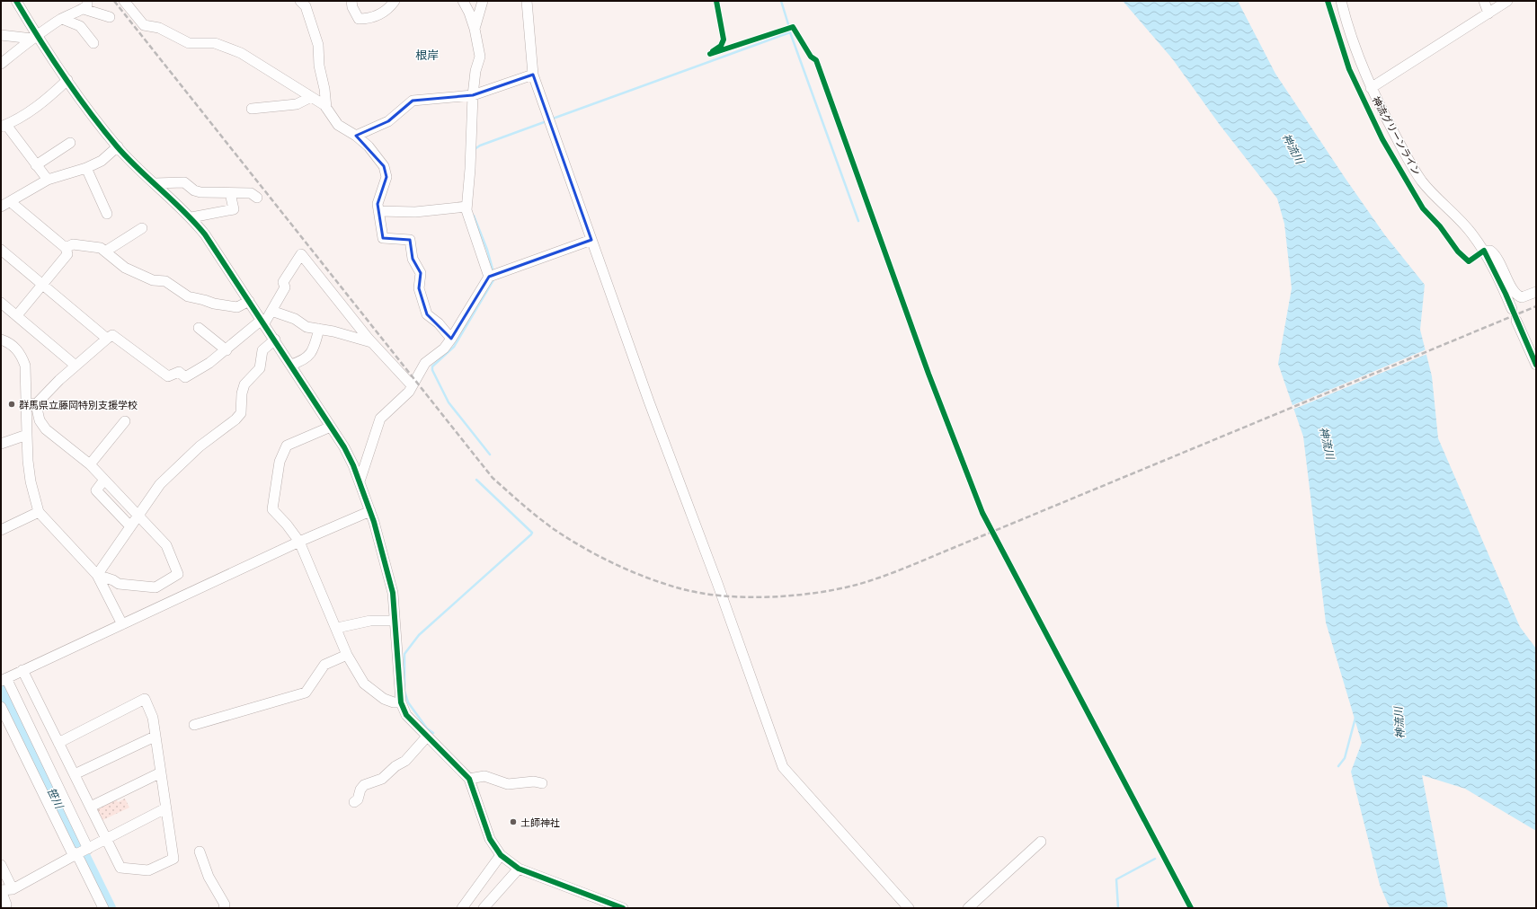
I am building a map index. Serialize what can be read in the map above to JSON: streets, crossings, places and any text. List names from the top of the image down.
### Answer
{
  "streets": {
    "street": ["神流グリーンライン"]
  },
  "districts": ["根岸"],
  "water": ["神流川", "笹川"],
  "places": ["群馬県立藤岡特別支援学校", "土師神社"]
}
